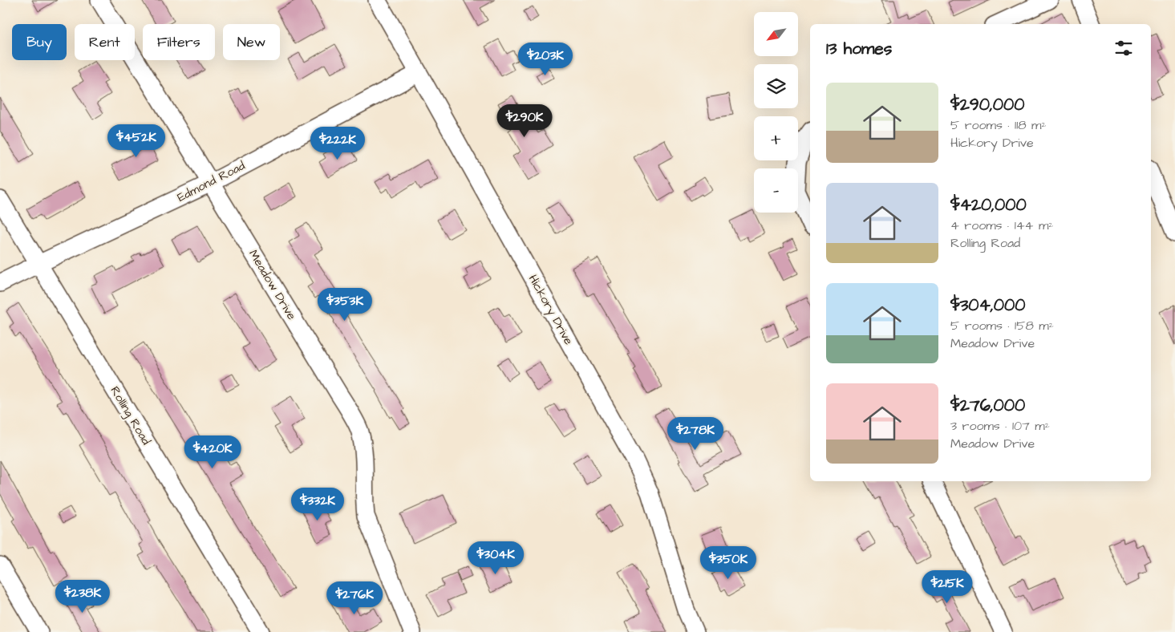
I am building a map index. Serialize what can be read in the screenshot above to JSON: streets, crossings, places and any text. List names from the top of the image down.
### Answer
{
  "streets": {
    "street": [
      "Edmond Road",
      "Meadow Drive",
      "Hickory Drive",
      "Rolling Road"
    ]
  },
  "crossings": [
    ["Edmond Road", "Meadow Drive"],
    ["Edmond Road", "Hickory Drive"],
    ["Edmond Road", "Rolling Road"]
  ],
  "north": "bottom left",
  "page": {
    "map_buttons": ["+", "−"],
    "chip": [
      "Buy",
      "Rent",
      "Filters",
      "New"
    ],
    "heading": "13 homes",
    "price": [
      "$203K",
      "$290K",
      "$452K",
      "$222K",
      "$353K",
      "$278K",
      "$420K",
      "$332K",
      "$304K",
      "$350K",
      "$215K",
      "$238K",
      "$276K"
    ],
    "list": [
      {
        "name": "$290,000",
        "note": "5 rooms · 118 m² · Hickory Drive"
      },
      {
        "name": "$420,000",
        "note": "4 rooms · 144 m² · Rolling Road"
      },
      {
        "name": "$304,000",
        "note": "5 rooms · 158 m² · Meadow Drive"
      },
      {
        "name": "$276,000",
        "note": "3 rooms · 107 m² · Meadow Drive"
      }
    ]
  }
}
